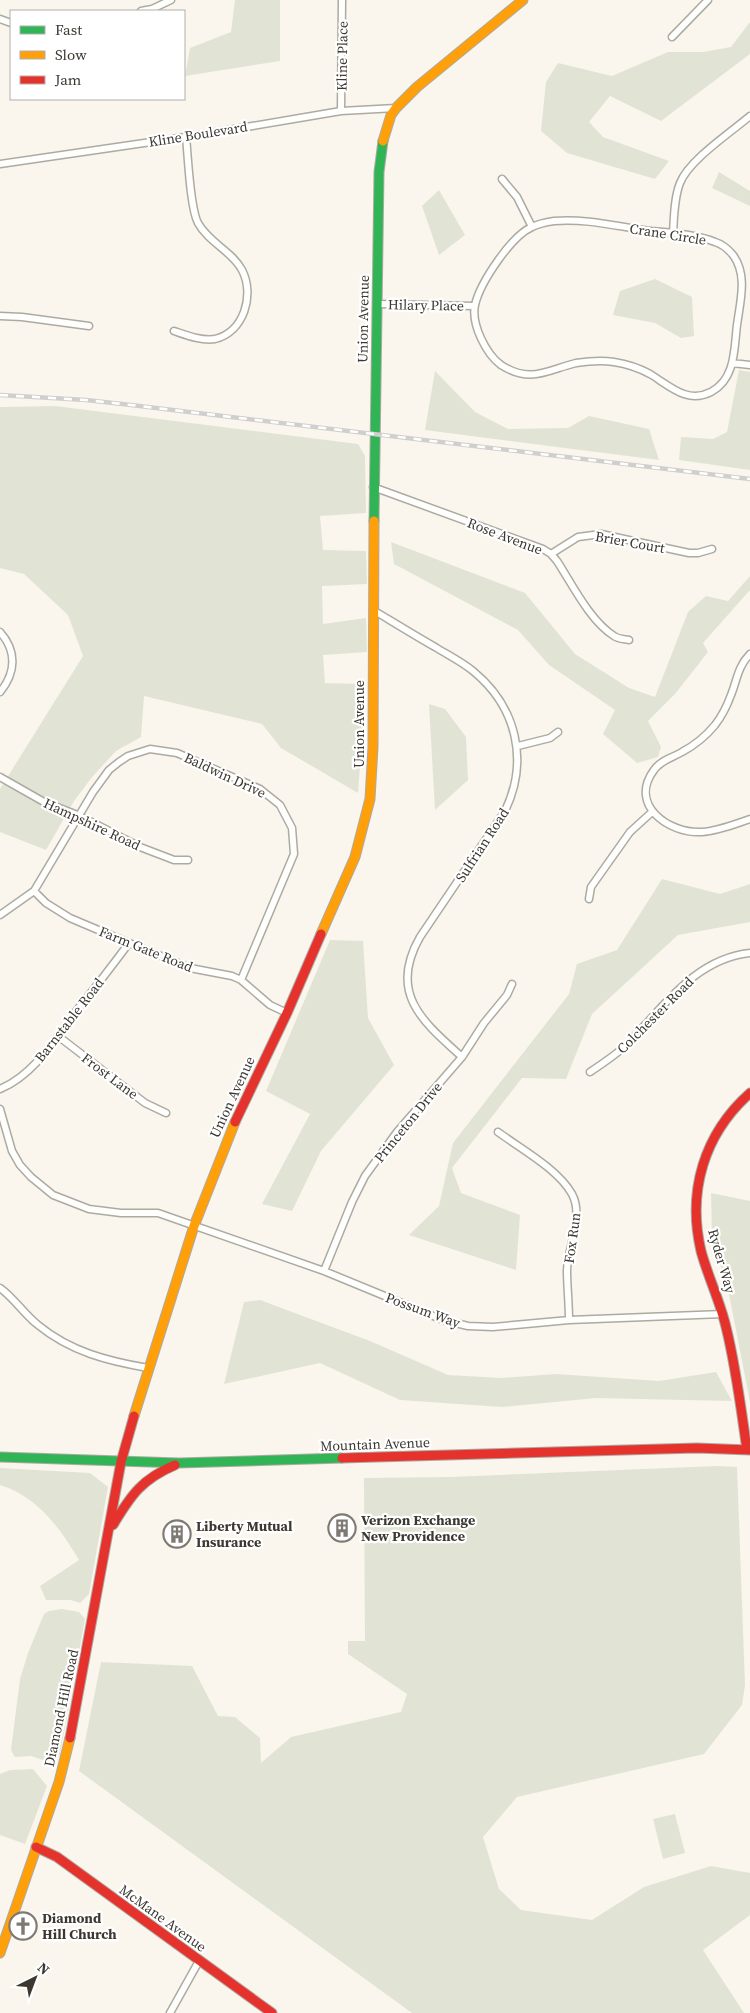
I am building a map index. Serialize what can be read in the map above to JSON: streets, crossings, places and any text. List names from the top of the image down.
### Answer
{
  "streets": {
    "main road": [
      "Union Avenue",
      "Ryder Way",
      "Mountain Avenue",
      "Diamond Hill Road",
      "McMane Avenue"
    ],
    "street": [
      "Kline Place",
      "Kline Boulevard",
      "Crane Circle",
      "Hilary Place",
      "Rose Avenue",
      "Brier Court",
      "Baldwin Drive",
      "Hampshire Road",
      "Sulfrian Road",
      "Farm Gate Road",
      "Colchester Road",
      "Barnstable Road",
      "Frost Lane",
      "Princeton Drive",
      "Fox Run",
      "Possum Way"
    ]
  },
  "crossings": [
    ["Kline Place", "Kline Boulevard"],
    ["Kline Boulevard", "Union Avenue"],
    ["Crane Circle", "Hilary Place"],
    ["Hilary Place", "Union Avenue"],
    ["Union Avenue", "Rose Avenue"],
    ["Union Avenue", "Sulfrian Road"],
    ["Union Avenue", "Farm Gate Road"],
    ["Union Avenue", "Possum Way"],
    ["Union Avenue", "Mountain Avenue"],
    ["Union Avenue", "Diamond Hill Road"],
    ["Rose Avenue", "Brier Court"],
    ["Baldwin Drive", "Hampshire Road"],
    ["Baldwin Drive", "Farm Gate Road"],
    ["Sulfrian Road", "Princeton Drive"],
    ["Farm Gate Road", "Barnstable Road"],
    ["Barnstable Road", "Frost Lane"],
    ["Princeton Drive", "Possum Way"],
    ["Fox Run", "Possum Way"],
    ["Ryder Way", "Possum Way"],
    ["Ryder Way", "Mountain Avenue"],
    ["Mountain Avenue", "Diamond Hill Road"],
    ["Diamond Hill Road", "McMane Avenue"]
  ],
  "places": {
    "building": ["Verizon Exchange New Providence", "Liberty Mutual Insurance"],
    "church": ["Diamond Hill Church"]
  },
  "legend": ["Fast", "Slow", "Jam"],
  "north": "top right"
}
